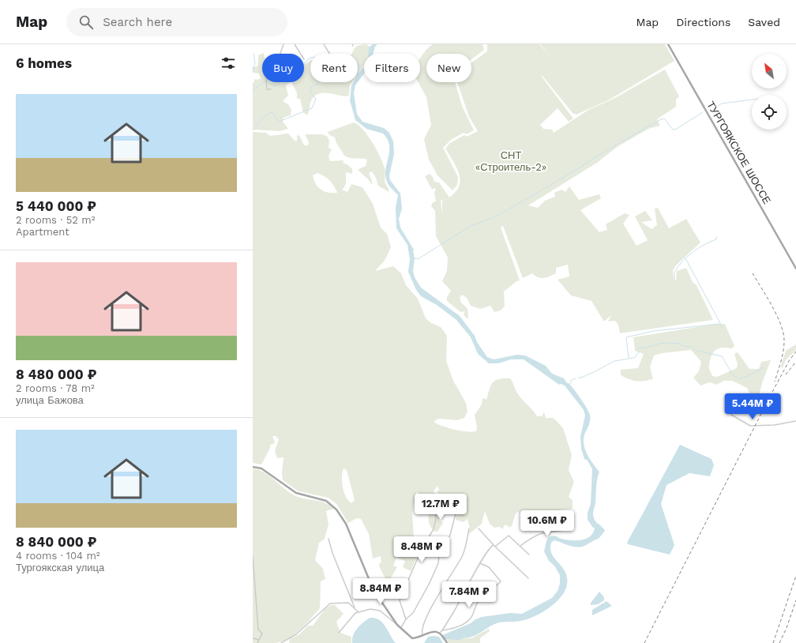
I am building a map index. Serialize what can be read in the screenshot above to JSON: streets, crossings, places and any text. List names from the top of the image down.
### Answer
{
  "streets": {
    "main road": ["ТУРГОЯКСКОЕ ШОССЕ"]
  },
  "parks": ["СНТ «Строитель-2»"],
  "north": "top left",
  "page": {
    "header": "Map",
    "search": "Search here",
    "nav": ["Map", "Directions", "Saved"],
    "heading": "6 homes",
    "chip": [
      "Buy",
      "Rent",
      "Filters",
      "New"
    ],
    "list": [
      {
        "name": "5 440 000 ₽",
        "note": "2 rooms · 52 m² · Apartment"
      },
      {
        "name": "8 480 000 ₽",
        "note": "2 rooms · 78 m² · улица Бажова"
      },
      {
        "name": "8 840 000 ₽",
        "note": "4 rooms · 104 m² · Тургоякская улица"
      }
    ],
    "price": [
      "5.44M ₽",
      "12.7M ₽",
      "10.6M ₽",
      "8.48M ₽",
      "8.84M ₽",
      "7.84M ₽"
    ]
  }
}
